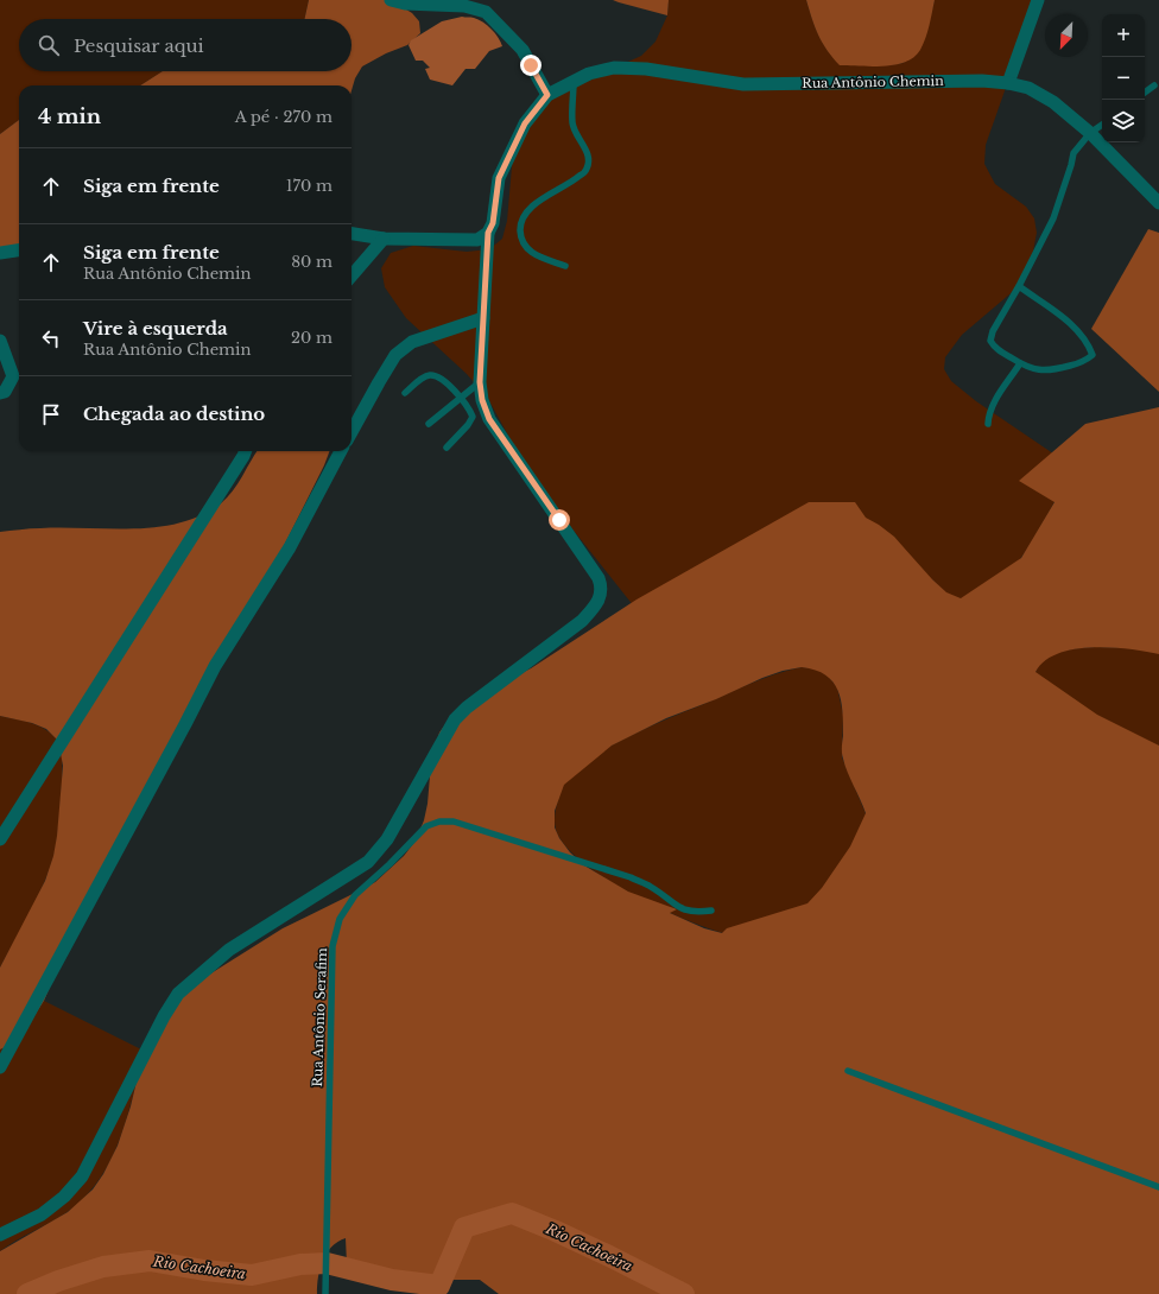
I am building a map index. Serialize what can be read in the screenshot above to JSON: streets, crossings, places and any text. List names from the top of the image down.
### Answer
{
  "streets": {
    "street": ["Rua Antônio Chemin"],
    "lane": ["Rua Antônio Serafim"]
  },
  "water": ["Rio Cachoeira"],
  "north": "bottom left",
  "page": {
    "map_buttons": ["+", "−"],
    "search": "Pesquisar aqui",
    "heading": ["4 min", "A pé · 270 m"],
    "list": [
      ["Siga em frente", "170 m"],
      ["Siga em frente", "Rua Antônio Chemin", "80 m"],
      ["Vire à esquerda", "Rua Antônio Chemin", "20 m"],
      "Chegada ao destino"
    ]
  }
}
